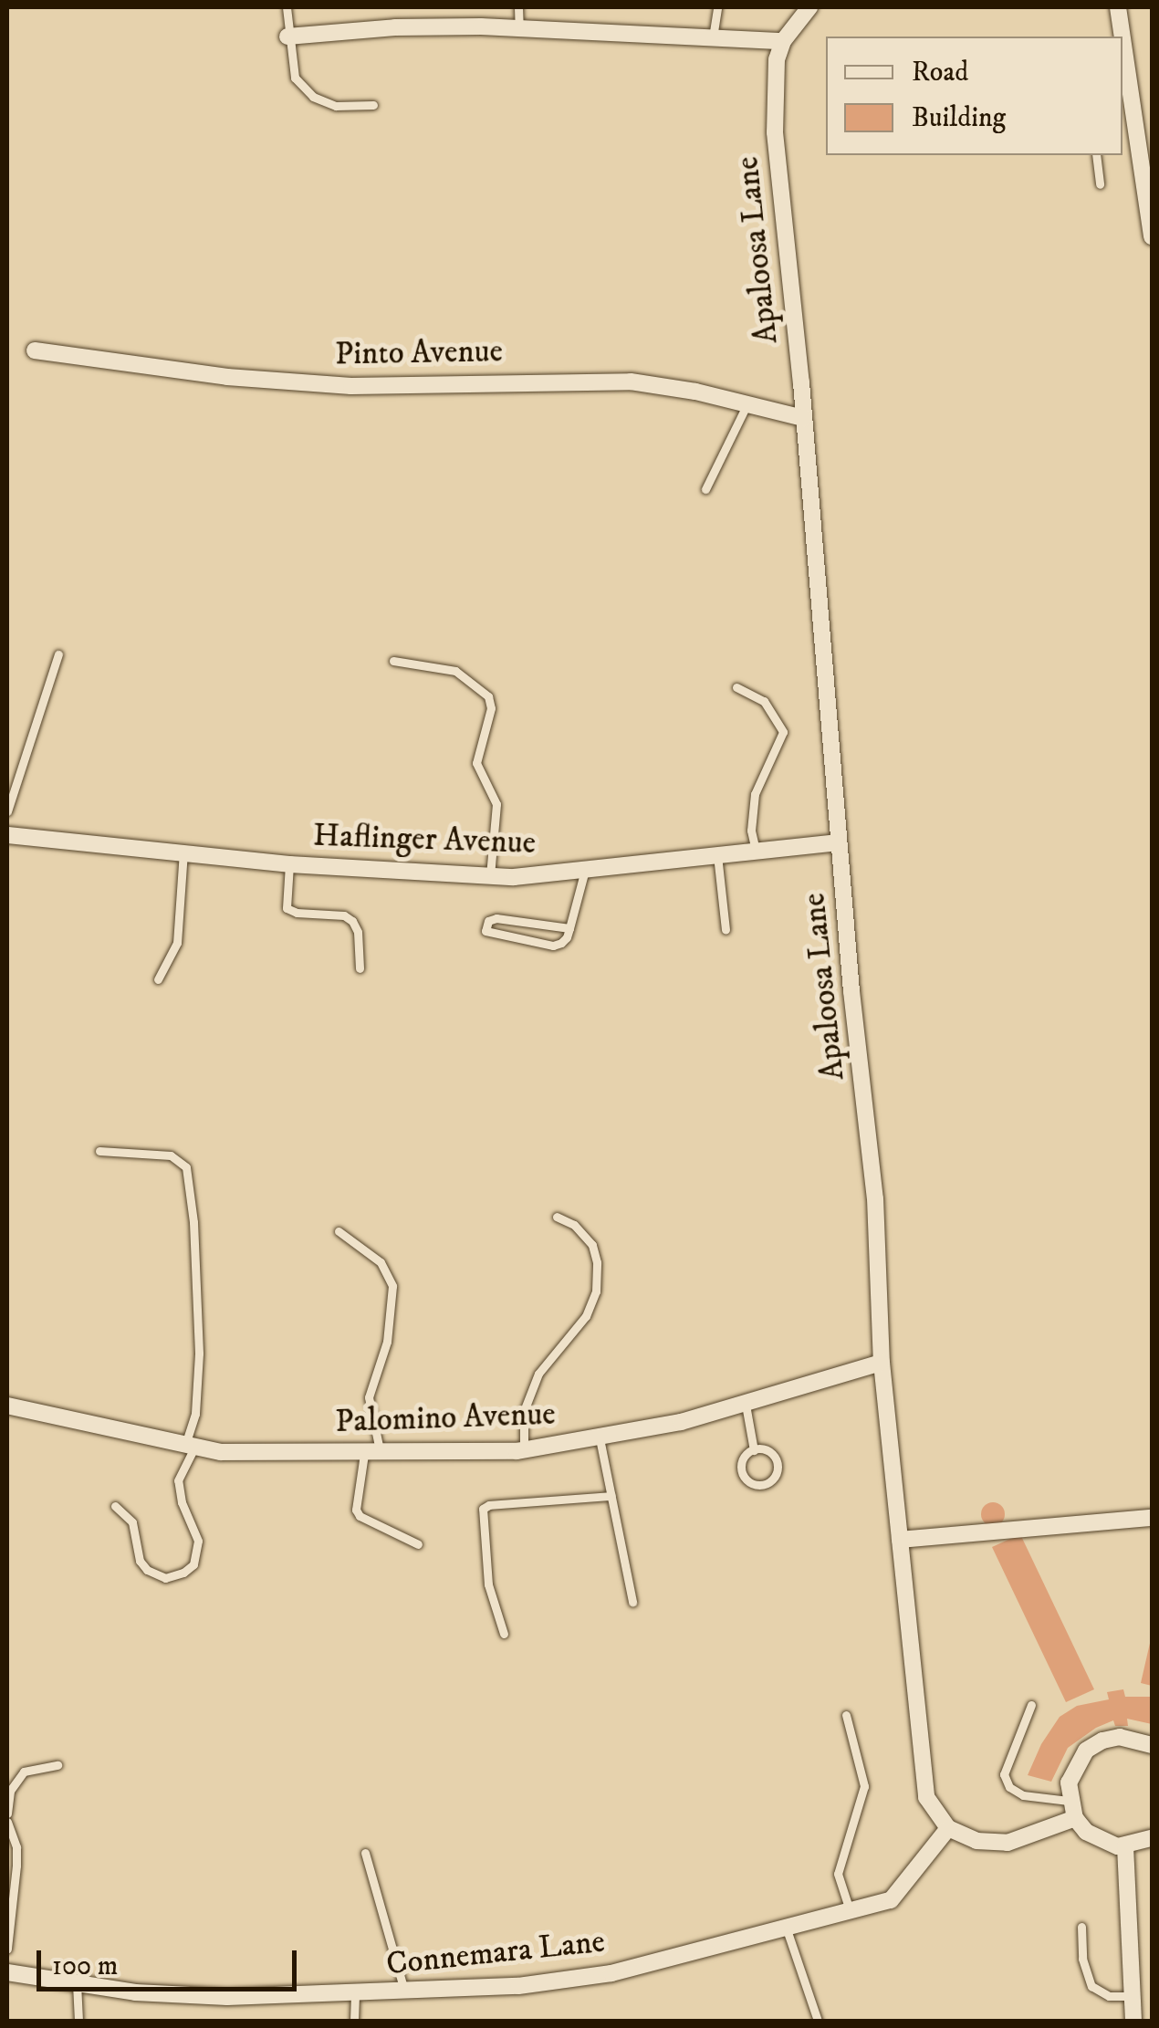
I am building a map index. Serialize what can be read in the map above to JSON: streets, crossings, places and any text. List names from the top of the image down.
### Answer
{
  "streets": {
    "street": [
      "Apaloosa Lane",
      "Pinto Avenue",
      "Haflinger Avenue",
      "Palomino Avenue",
      "Connemara Lane"
    ]
  },
  "crossings": [
    ["Apaloosa Lane", "Pinto Avenue"],
    ["Apaloosa Lane", "Haflinger Avenue"],
    ["Apaloosa Lane", "Palomino Avenue"],
    ["Apaloosa Lane", "Connemara Lane"]
  ],
  "legend": ["Road", "Building"],
  "scale_bar": "100 m"
}
